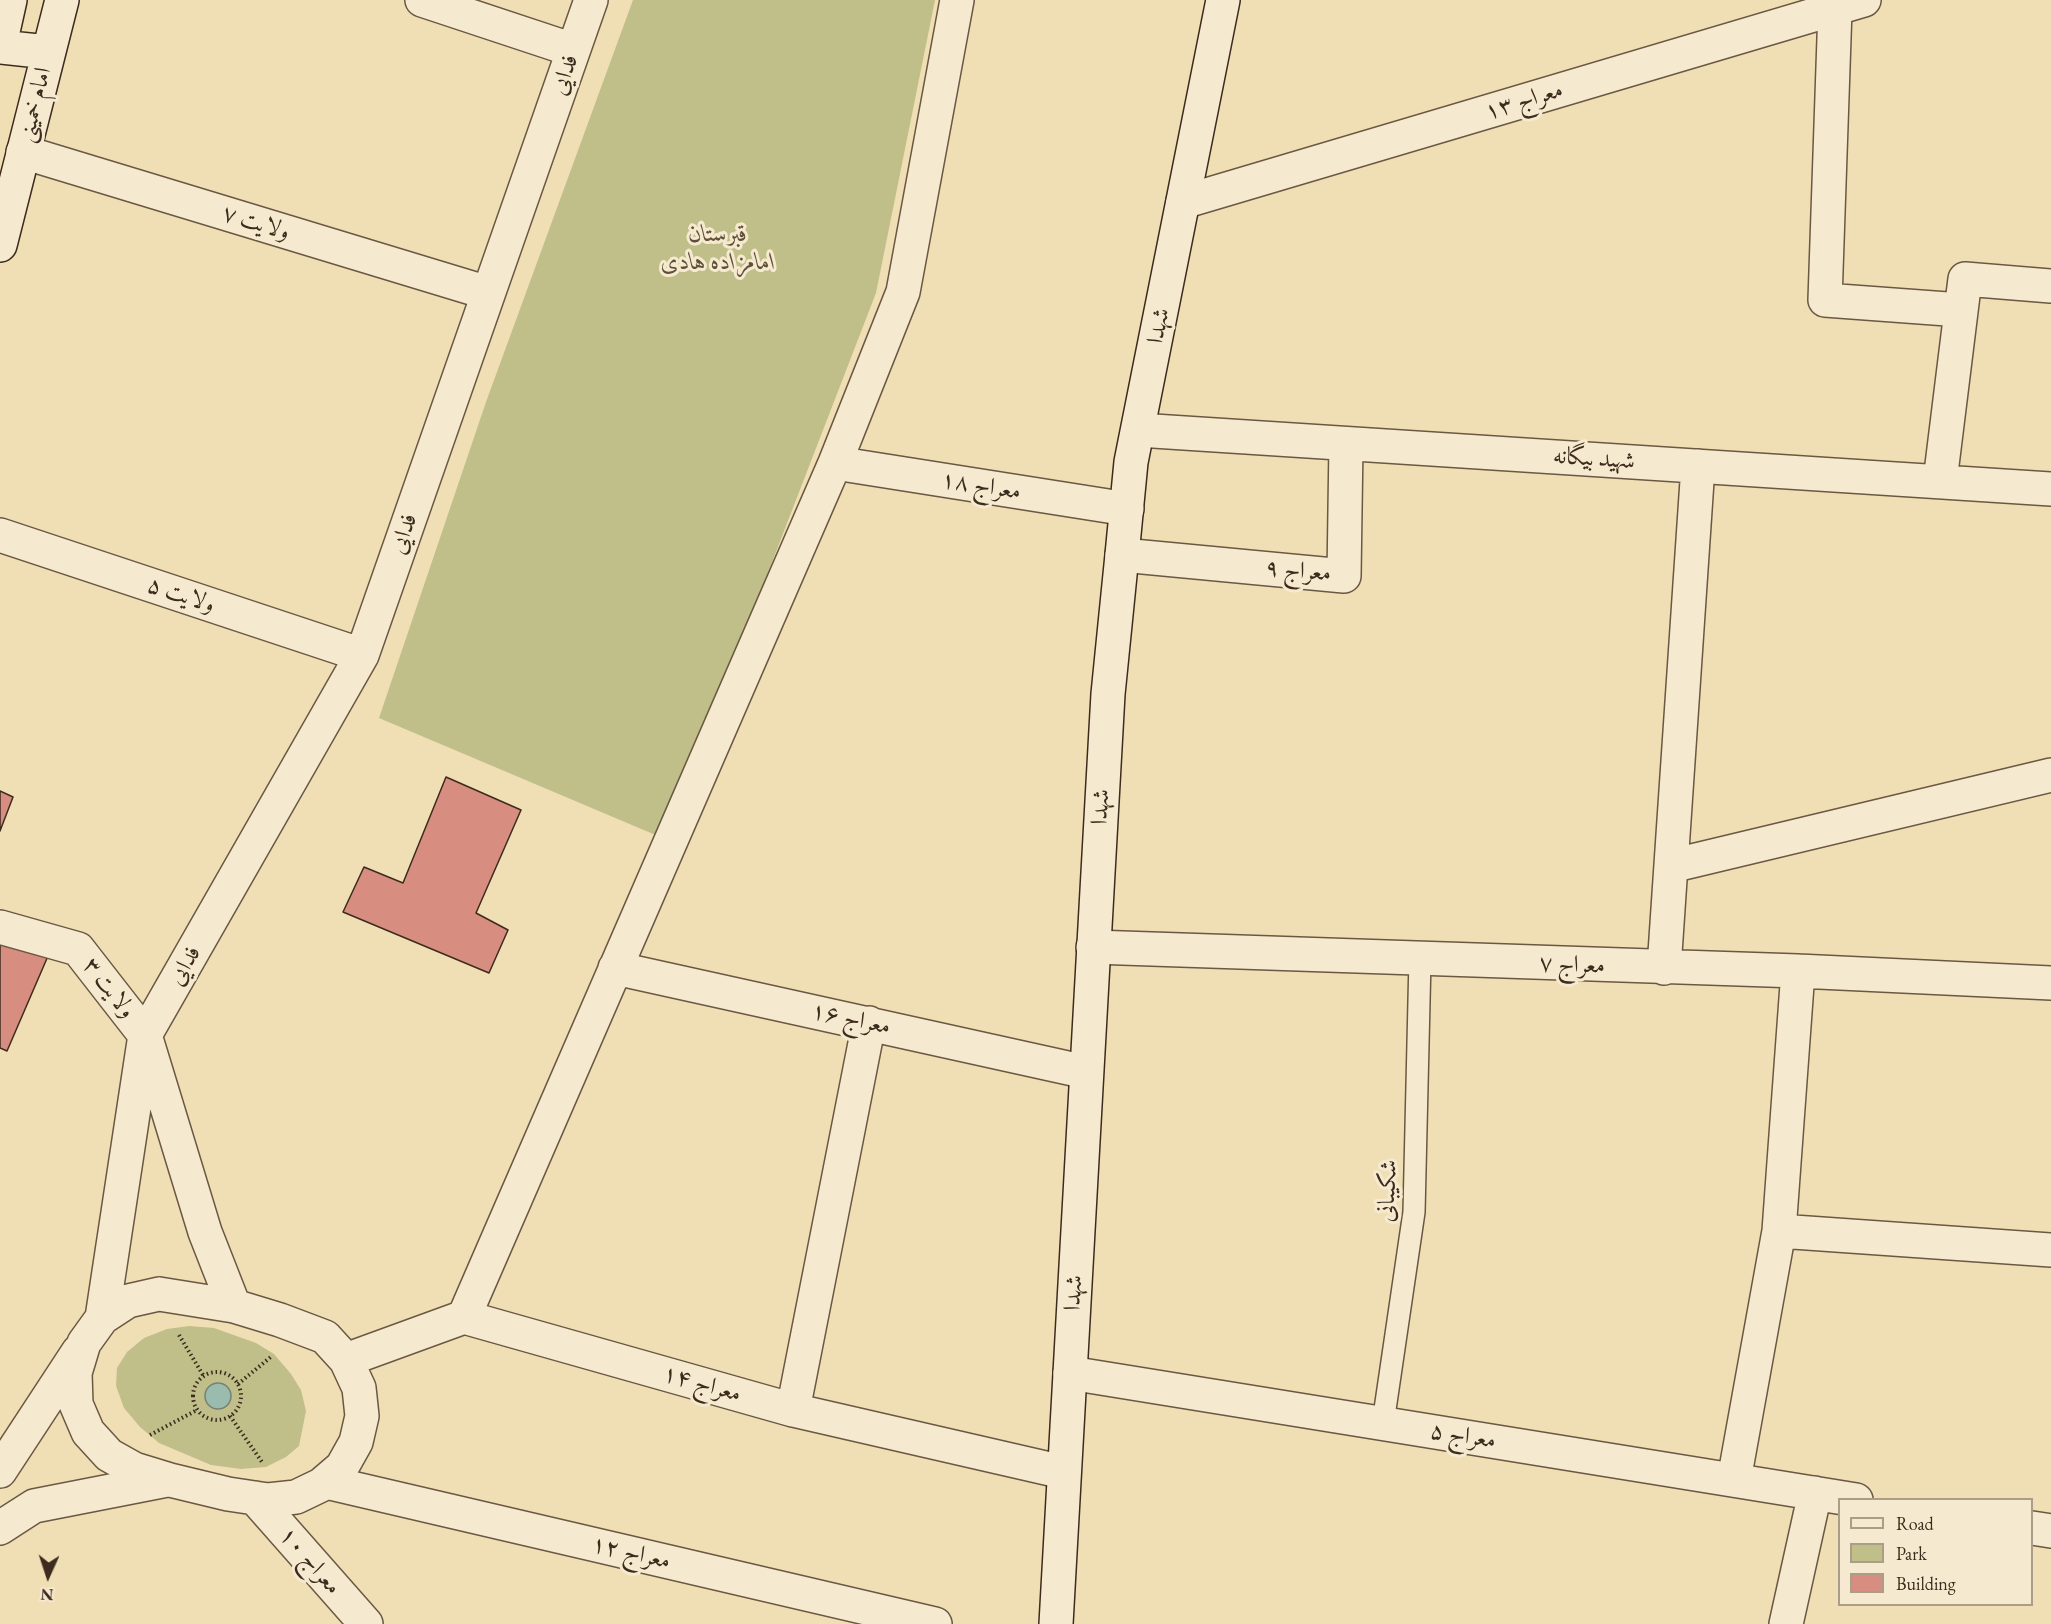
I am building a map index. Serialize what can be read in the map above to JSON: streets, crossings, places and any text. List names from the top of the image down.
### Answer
{
  "streets": {
    "street": [
      "فدایی",
      "معراج ۱۳",
      "امام خمینی",
      "ولایت ۷",
      "شهدا",
      "شهید بیگانه",
      "معراج ۱۸",
      "معراج ۹",
      "ولایت ۵",
      "معراج ۷",
      "ولایت ۳",
      "معراج ۱۶",
      "معراج ۱۴",
      "معراج ۵",
      "معراج ۱۲",
      "معراج ۱۰"
    ],
    "lane": ["شکیبانی"]
  },
  "crossings": [
    ["فدایی", "ولایت ۷"],
    ["فدایی", "ولایت ۵"],
    ["فدایی", "ولایت ۳"],
    ["معراج ۱۳", "شهدا"],
    ["امام خمینی", "ولایت ۷"],
    ["شهدا", "شهید بیگانه"],
    ["شهدا", "معراج ۱۸"],
    ["شهدا", "معراج ۹"],
    ["شهدا", "معراج ۷"],
    ["شهدا", "معراج ۱۶"],
    ["شهدا", "معراج ۱۴"],
    ["شهدا", "معراج ۵"],
    ["شهید بیگانه", "معراج ۹"],
    ["معراج ۷", "شکیبانی"],
    ["شکیبانی", "معراج ۵"]
  ],
  "parks": ["قبرستان امامزاده هادی"],
  "legend": ["Road", "Park", "Building"],
  "north": "bottom"
}
